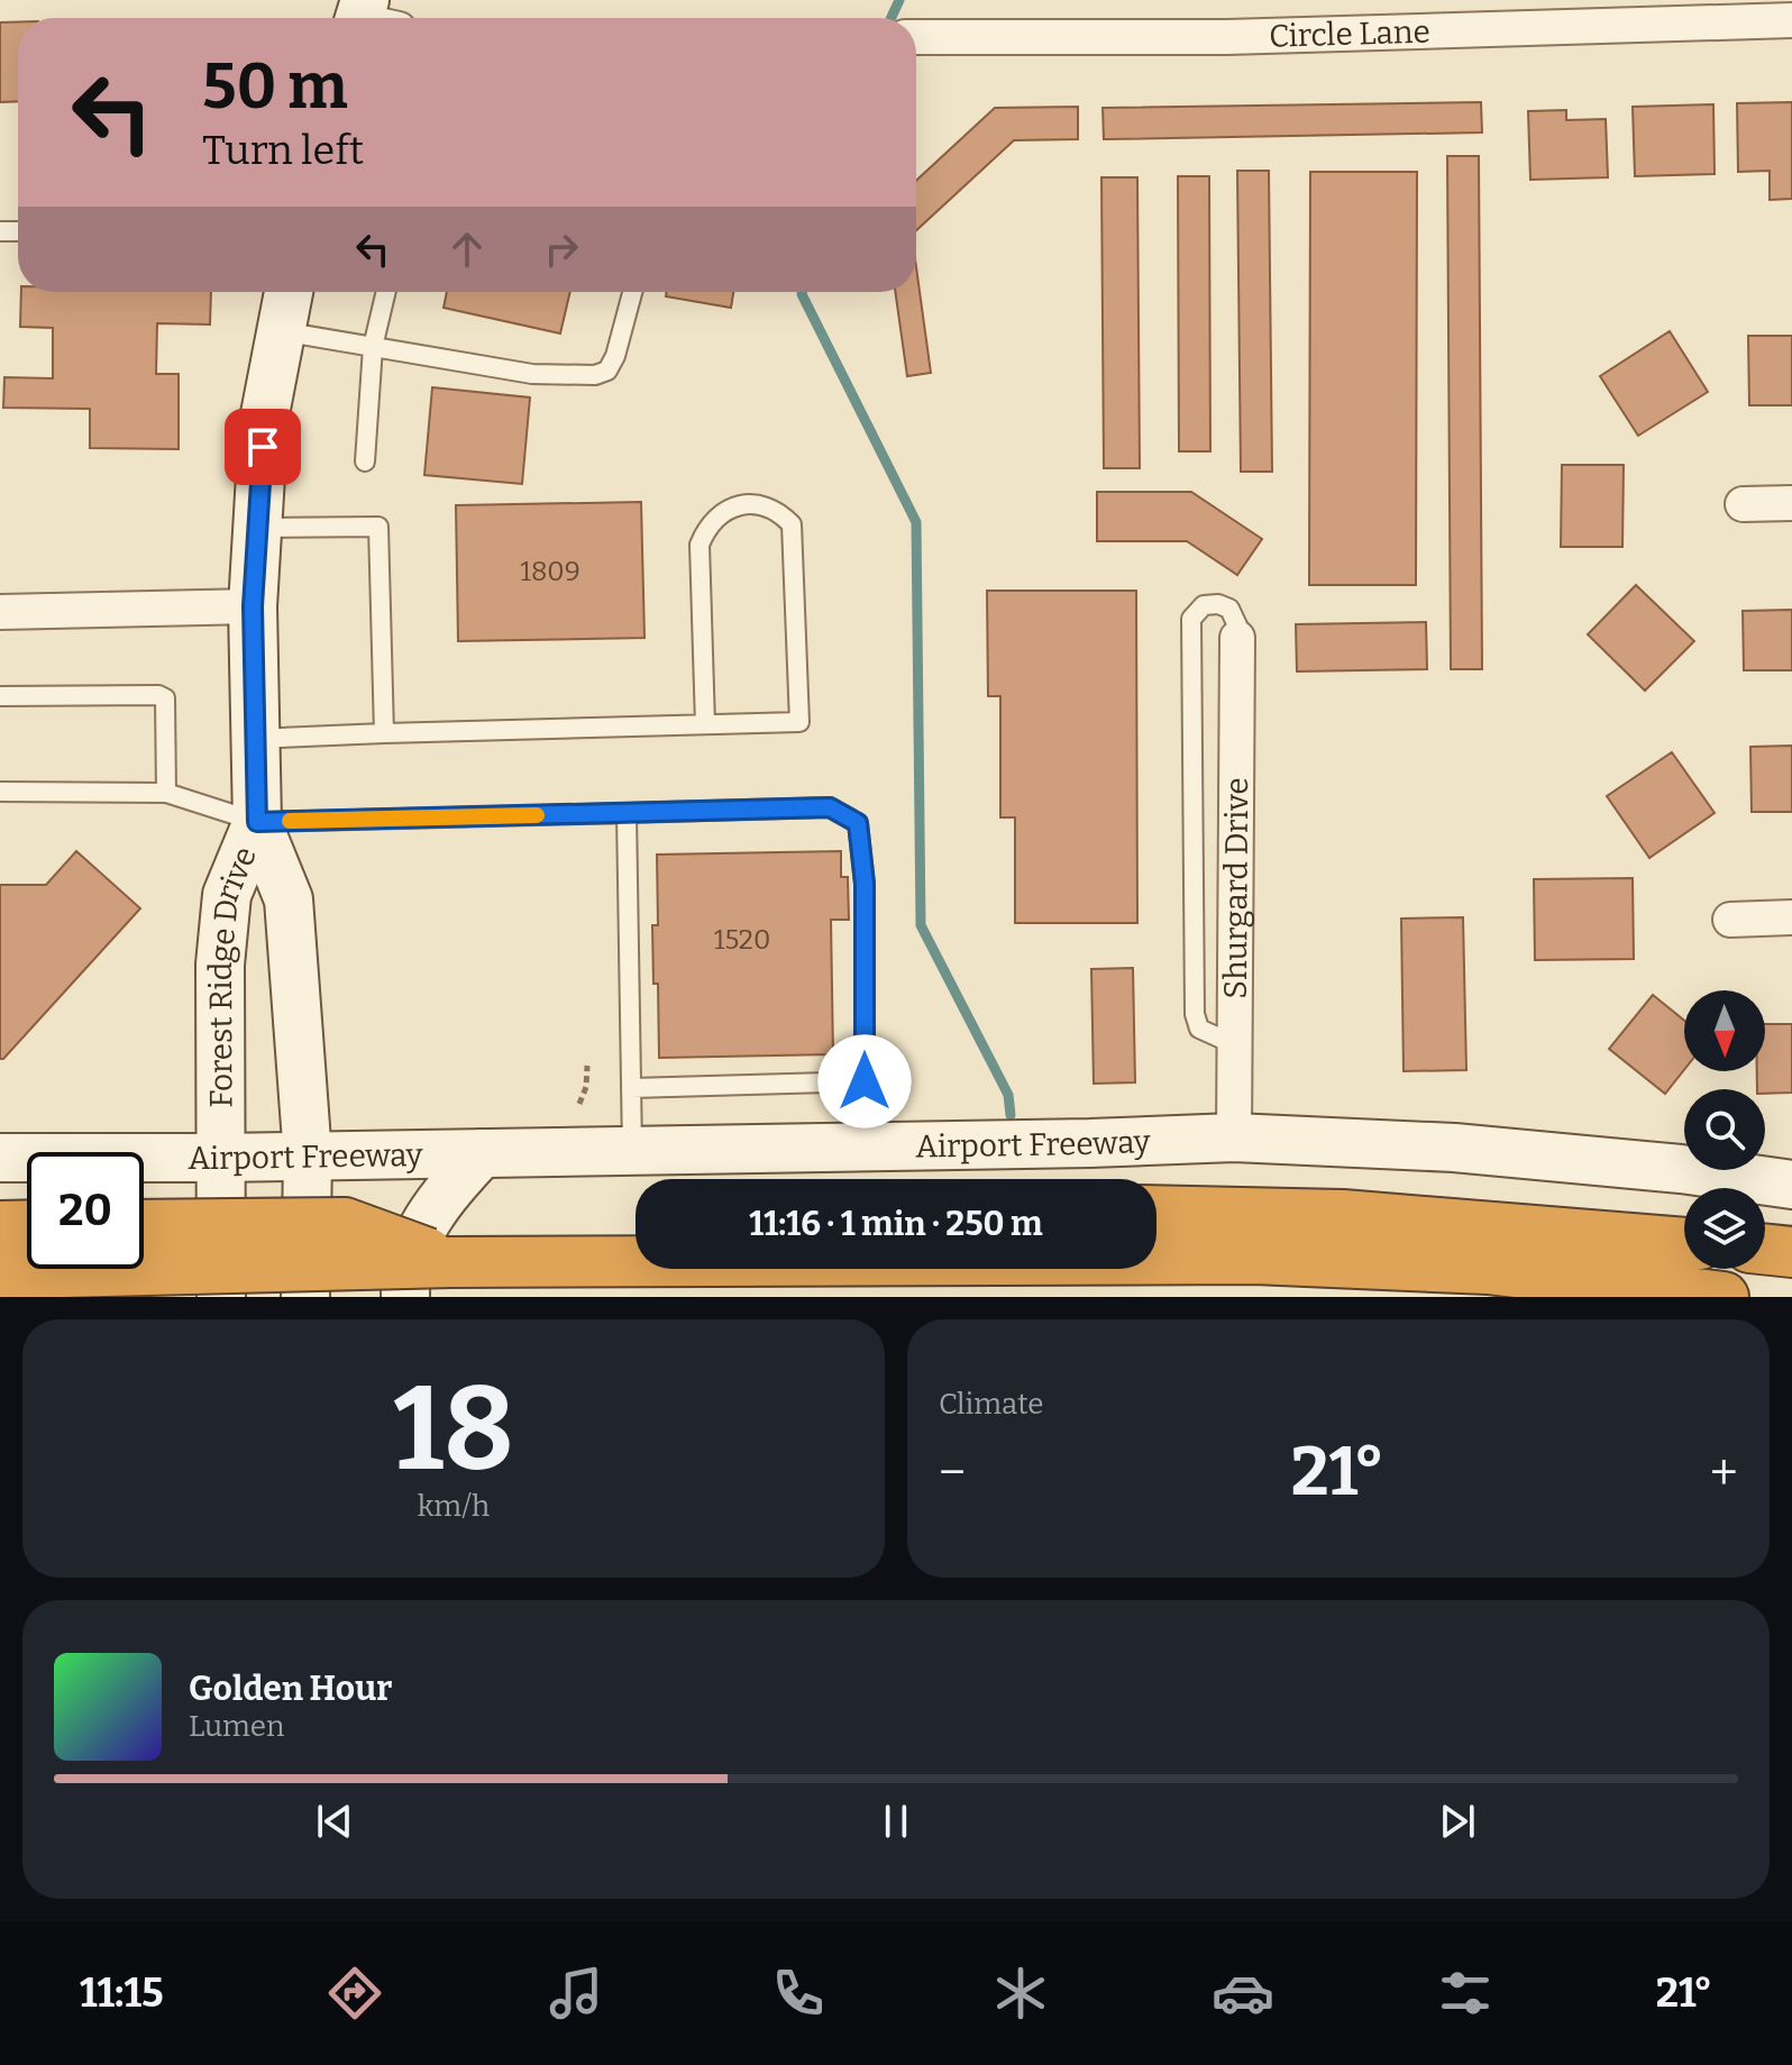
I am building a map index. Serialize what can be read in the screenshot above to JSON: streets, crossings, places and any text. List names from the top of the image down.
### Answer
{
  "streets": {
    "main road": ["Forest Ridge Drive", "Airport Freeway"],
    "street": ["Circle Lane", "Shurgard Drive"]
  },
  "crossings": [
    ["Shurgard Drive", "Airport Freeway"],
    ["Forest Ridge Drive", "Airport Freeway"]
  ],
  "house_numbers": ["1809", "1520"],
  "north": "bottom",
  "page": {
    "turn": ["50 m", "Turn left"],
    "limit": "20",
    "trip": "11:16 · 1 min · 250 m",
    "tile": [
      ["18", "km/h"],
      "Climate"
    ],
    "heat": ["−", "21°", "+"],
    "song": ["Golden Hour", "Lumen"],
    "tabs": ["11:15", "21°"]
  }
}
